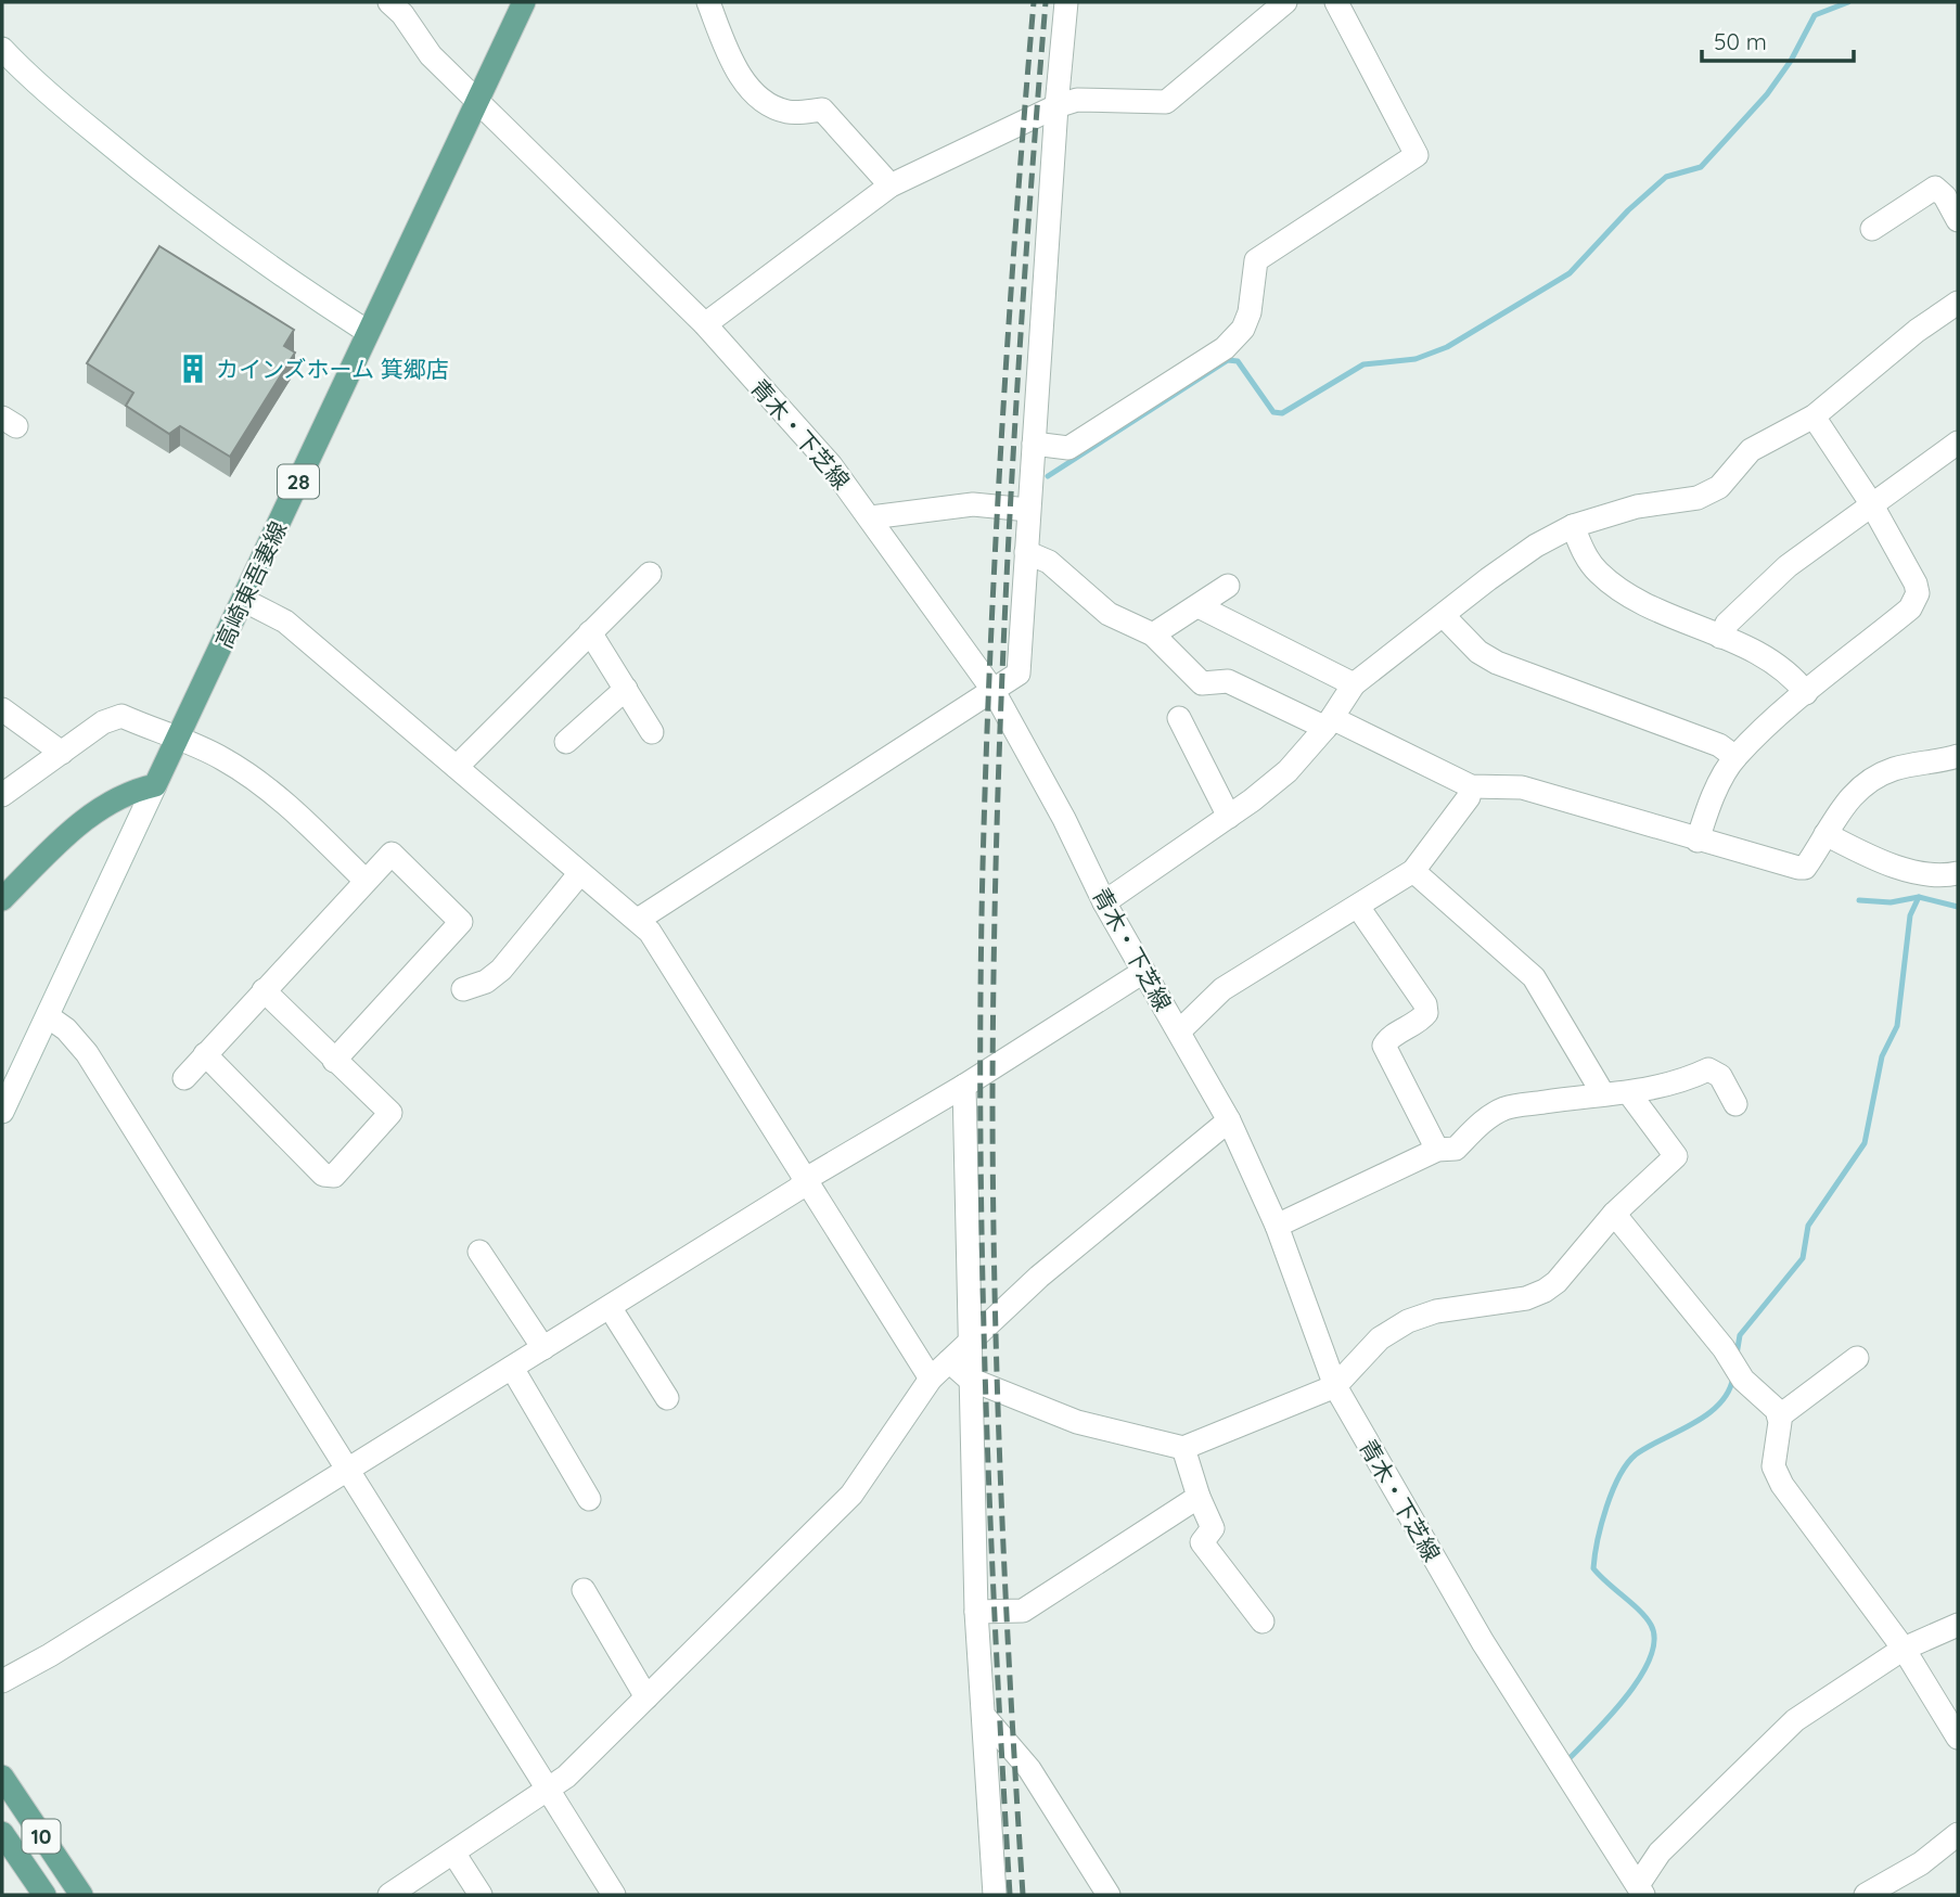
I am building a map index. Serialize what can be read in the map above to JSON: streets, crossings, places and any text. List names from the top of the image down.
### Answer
{
  "streets": {
    "main road": ["28", "高崎東吾妻線", "10"],
    "street": ["青木・下芝線"]
  },
  "crossings": [
    ["青木・下芝線", "高崎東吾妻線"]
  ],
  "places": {
    "building": ["カインズホーム 箕郷店"]
  },
  "scale_bar": "50 m"
}
